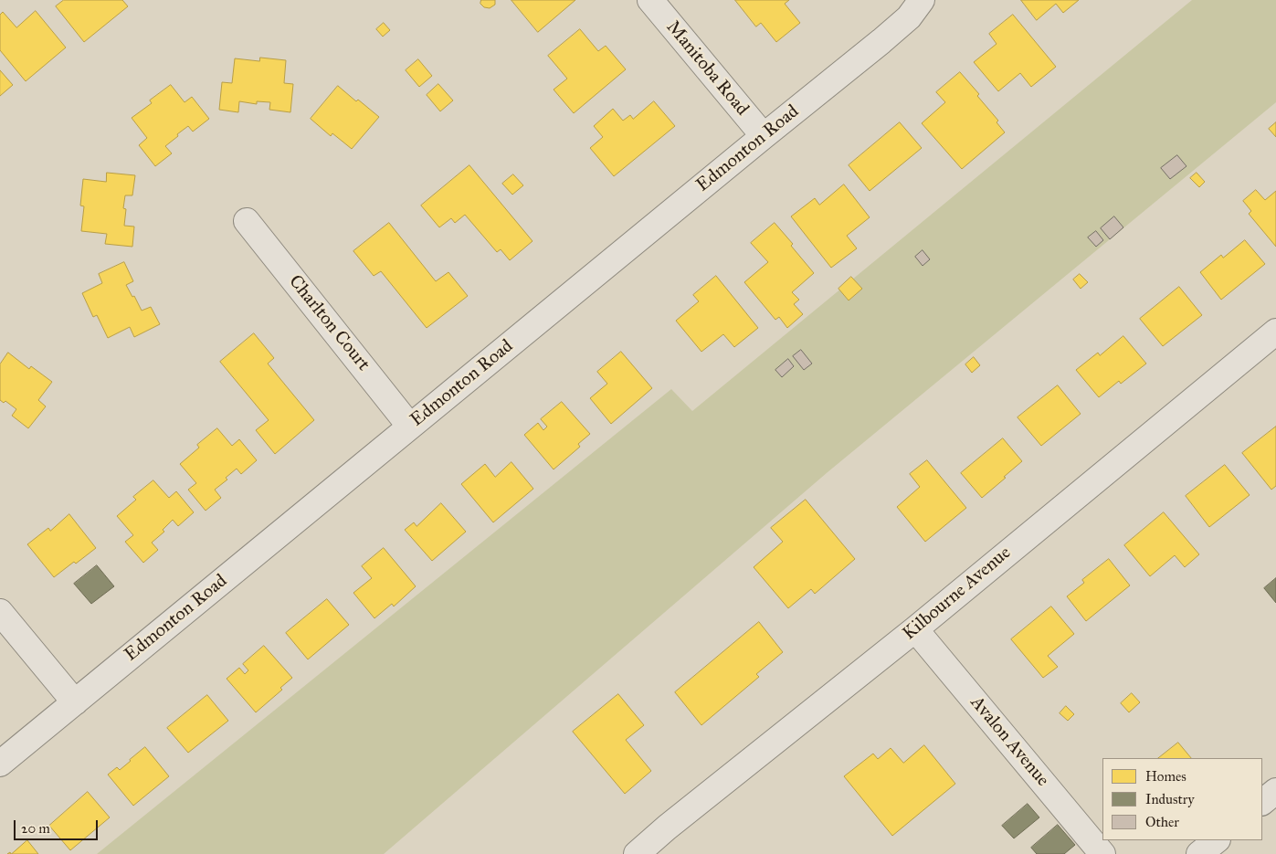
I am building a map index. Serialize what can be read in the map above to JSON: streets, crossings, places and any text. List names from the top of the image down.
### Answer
{
  "streets": {
    "street": [
      "Manitoba Road",
      "Edmonton Road",
      "Charlton Court",
      "Kilbourne Avenue",
      "Avalon Avenue"
    ]
  },
  "crossings": [
    ["Manitoba Road", "Edmonton Road"],
    ["Edmonton Road", "Charlton Court"],
    ["Kilbourne Avenue", "Avalon Avenue"]
  ],
  "legend": ["Homes", "Industry", "Other"],
  "scale_bar": "20 m"
}
